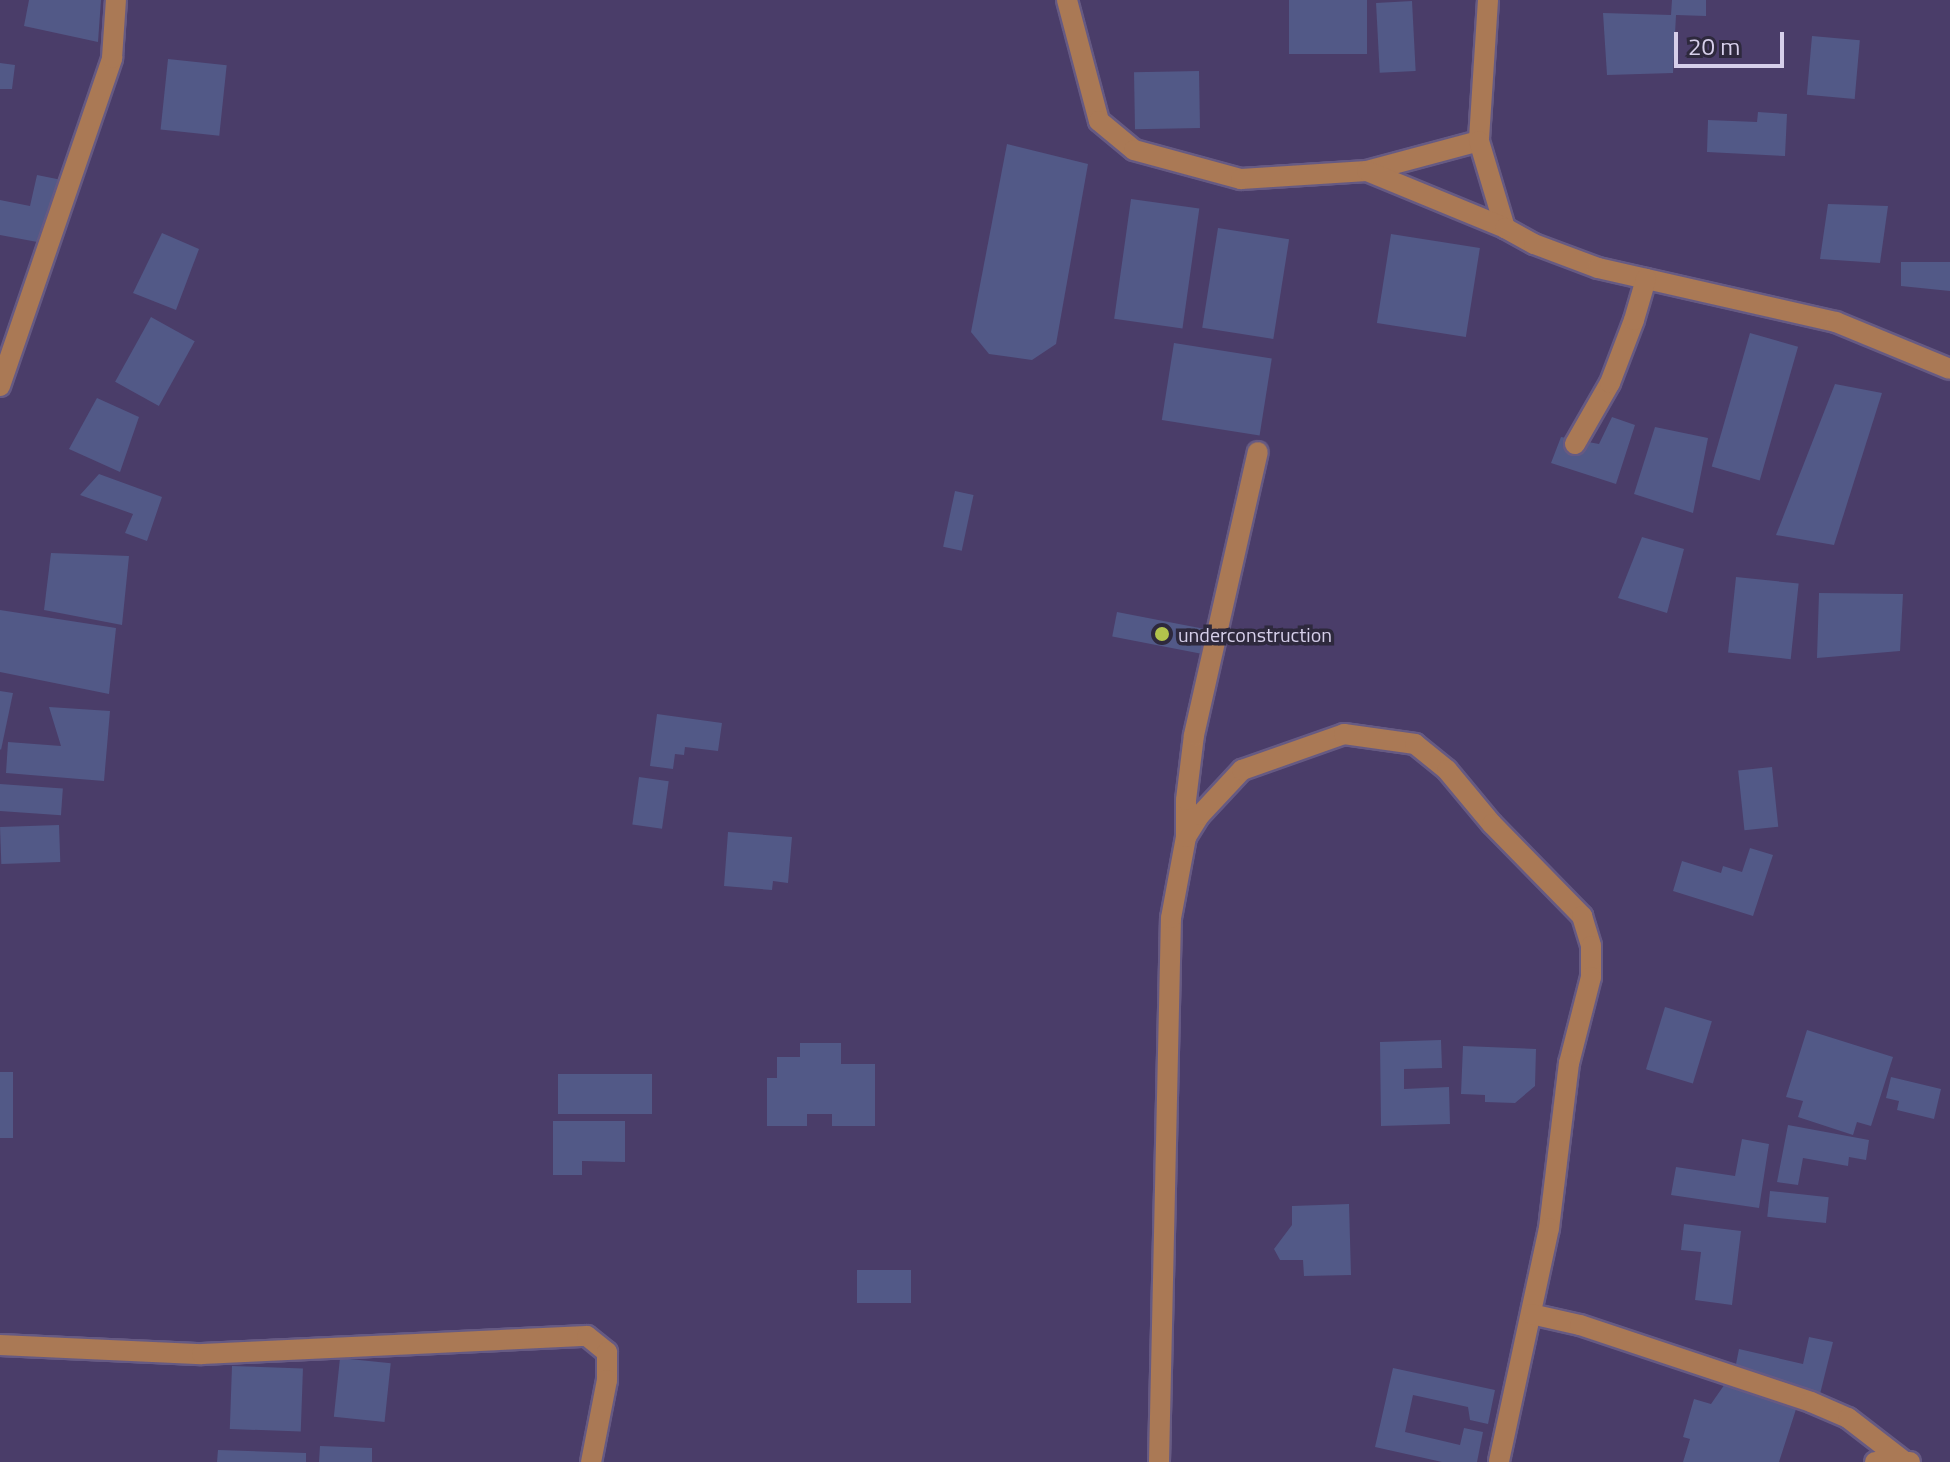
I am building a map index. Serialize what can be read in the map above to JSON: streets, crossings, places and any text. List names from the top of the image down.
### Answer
{
  "places": ["underconstruction"],
  "scale_bar": "20 m"
}
